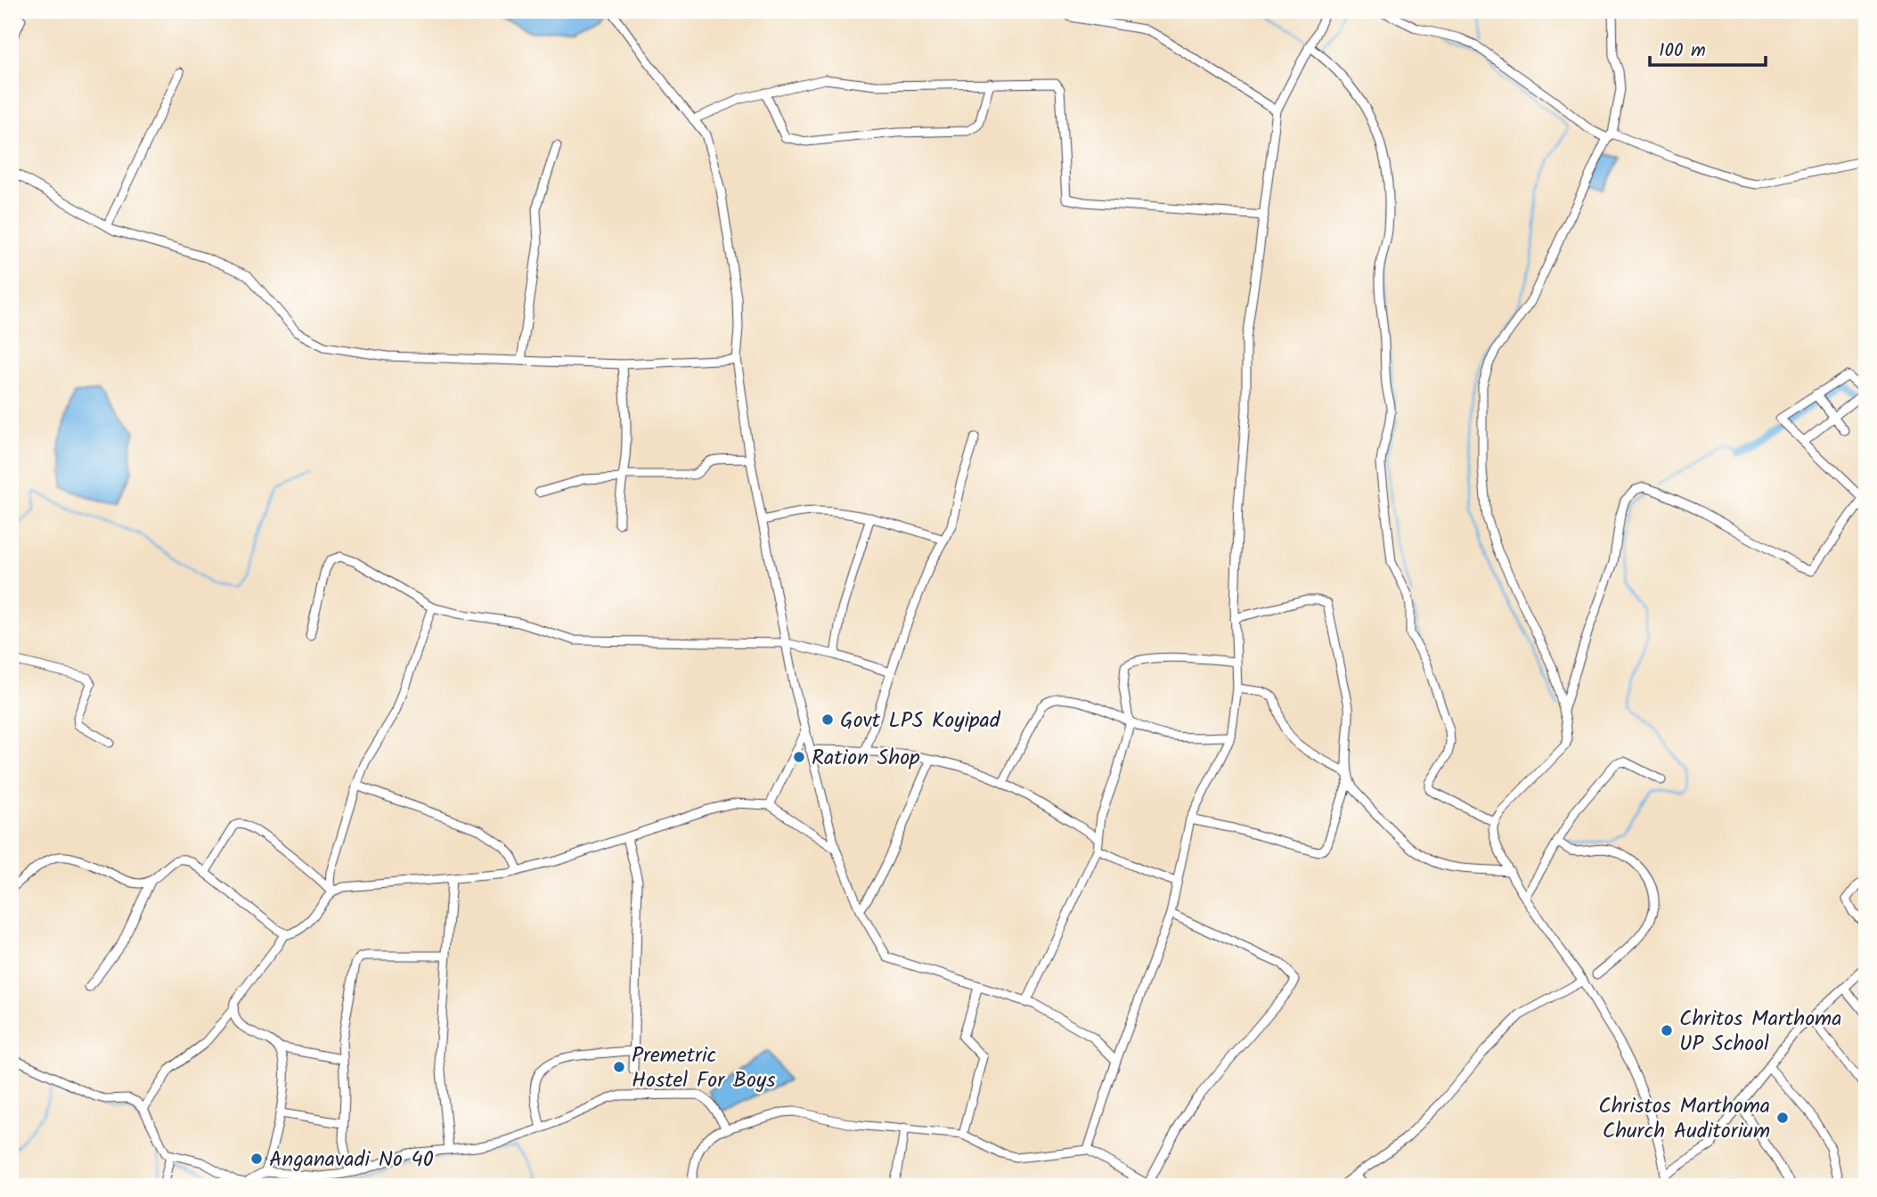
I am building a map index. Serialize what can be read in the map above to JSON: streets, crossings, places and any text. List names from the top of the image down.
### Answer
{
  "places": [
    "Govt LPS Koyipad",
    "Ration Shop",
    "Chritos Marthoma UP School",
    "Premetric Hostel For Boys",
    "Christos Marthoma Church Auditorium",
    "Anganavadi No 40"
  ],
  "scale_bar": "100 m"
}
